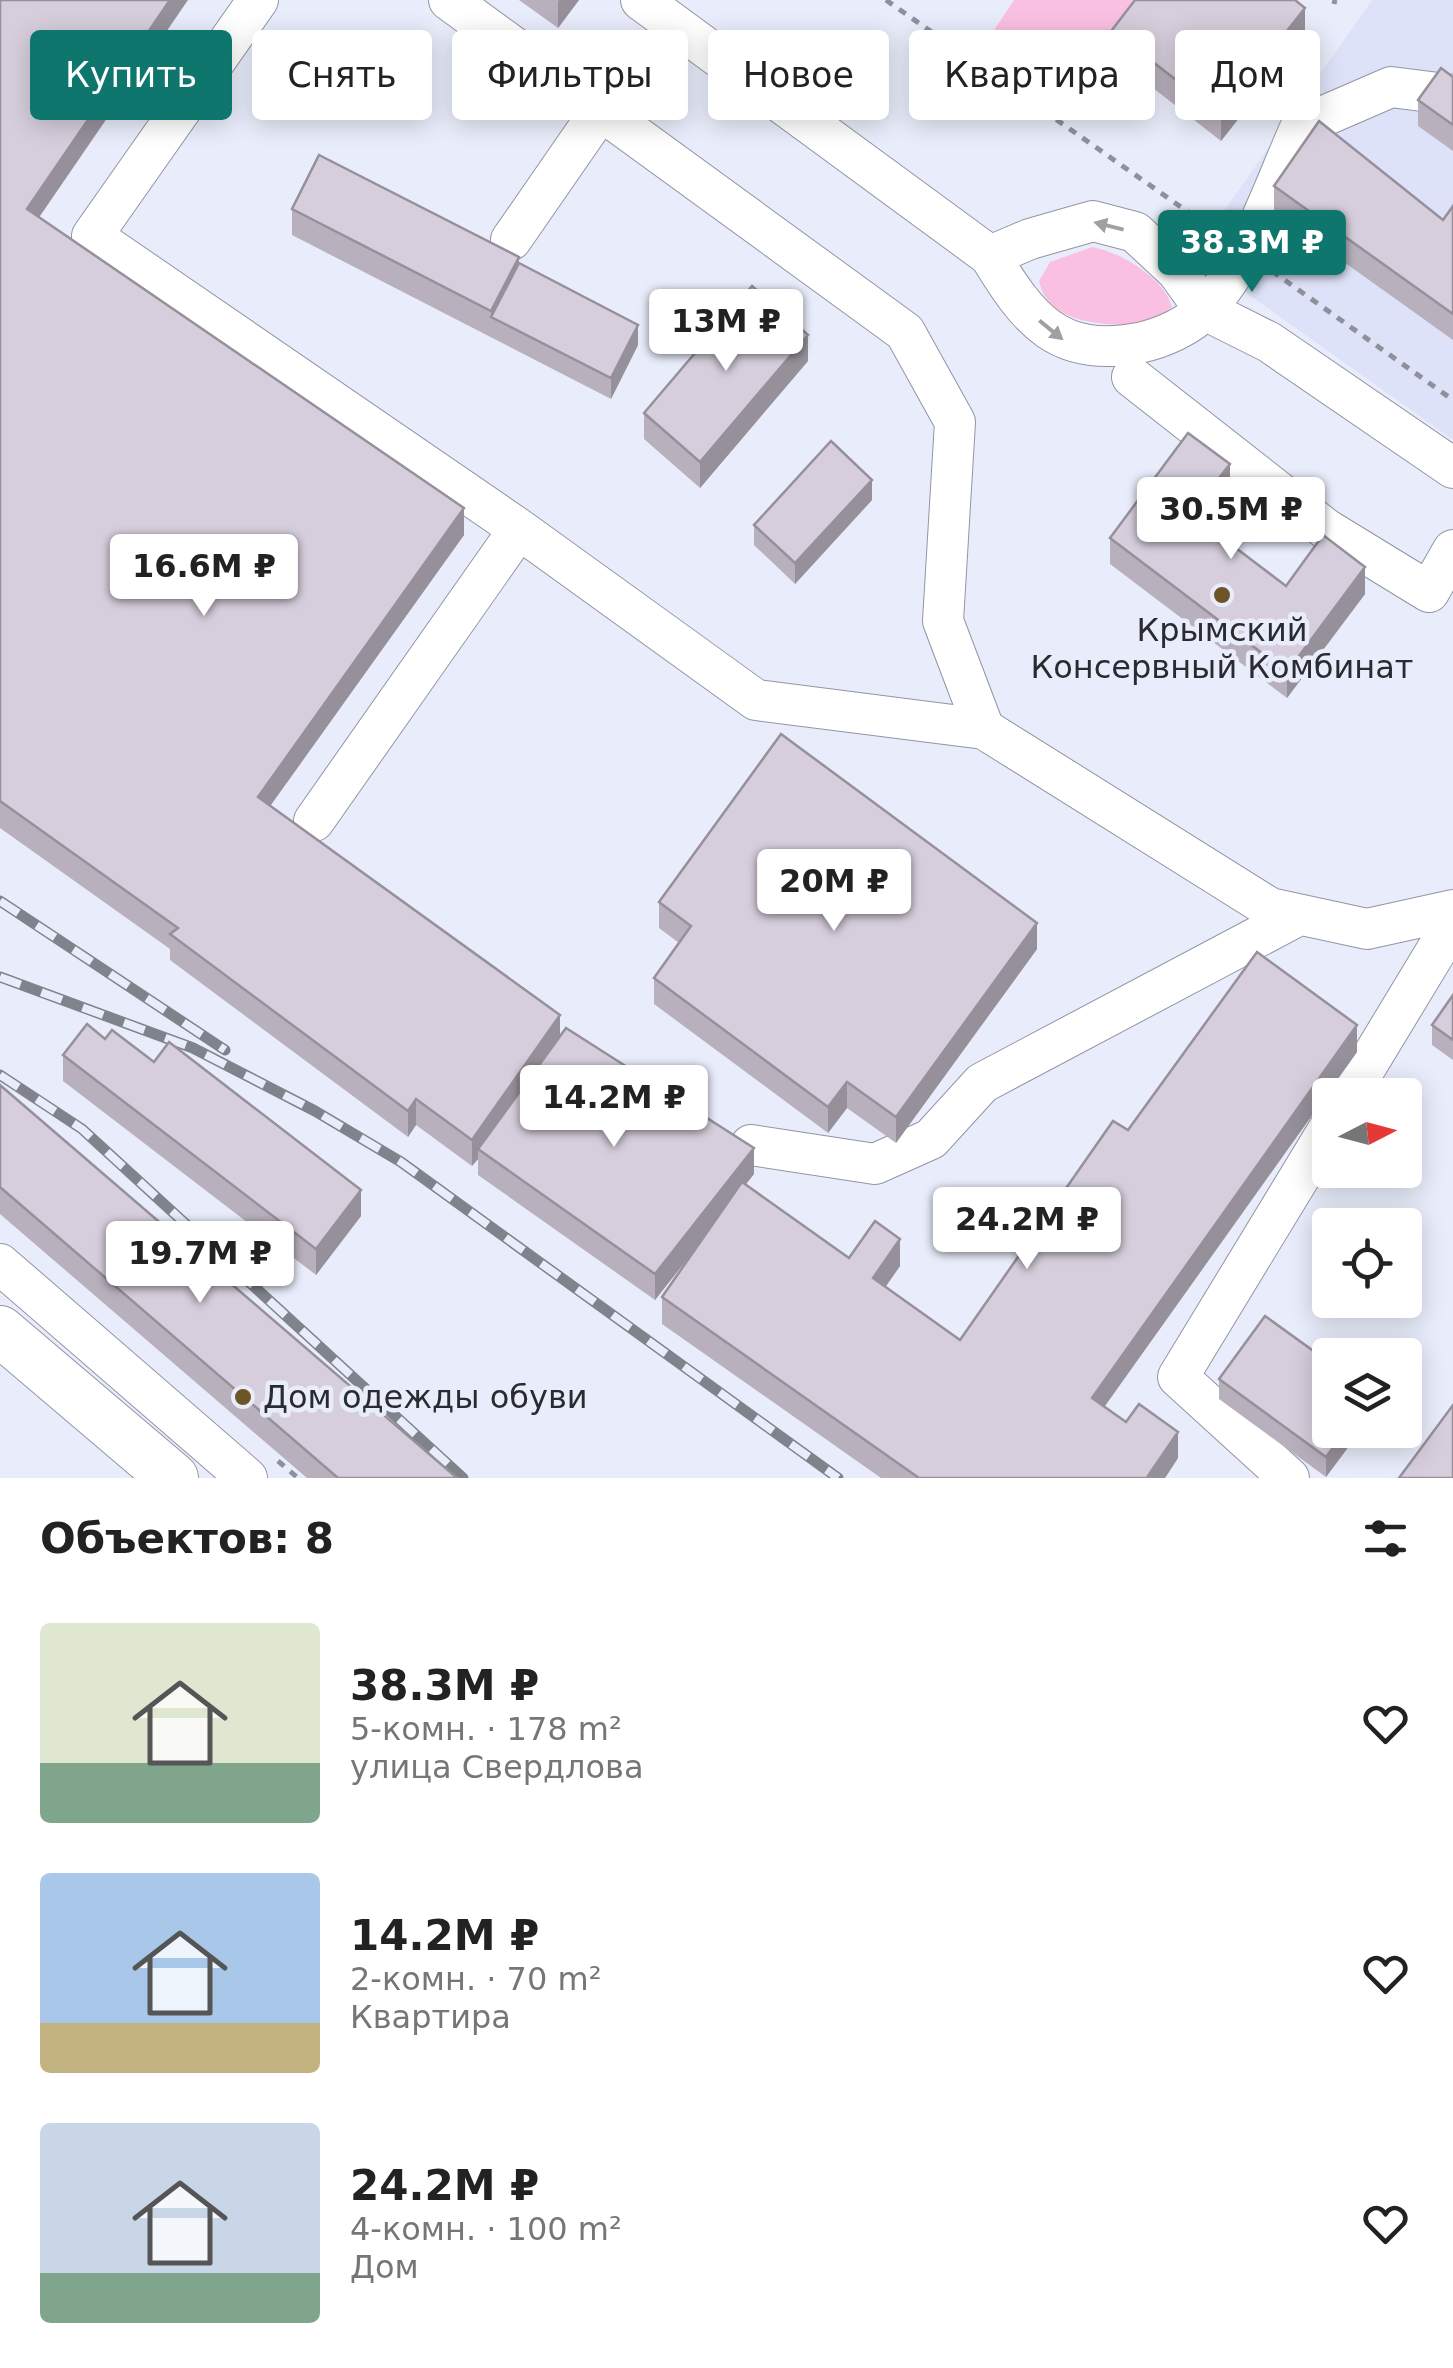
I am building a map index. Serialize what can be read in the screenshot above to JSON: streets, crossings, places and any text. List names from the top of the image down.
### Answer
{
  "places": ["Крымский Консервный Комбинат", "Дом одежды обуви"],
  "north": "right",
  "page": {
    "chip": [
      "Купить",
      "Снять",
      "Фильтры",
      "Новое",
      "Квартира",
      "Дом"
    ],
    "price": [
      "38.3M ₽",
      "13M ₽",
      "30.5M ₽",
      "16.6M ₽",
      "20M ₽",
      "14.2M ₽",
      "24.2M ₽",
      "19.7M ₽"
    ],
    "heading": "Объектов: 8",
    "list": [
      {
        "name": "38.3M ₽",
        "note": "5-комн. · 178 m² · улица Свердлова"
      },
      {
        "name": "14.2M ₽",
        "note": "2-комн. · 70 m² · Квартира"
      },
      {
        "name": "24.2M ₽",
        "note": "4-комн. · 100 m² · Дом"
      }
    ]
  }
}
